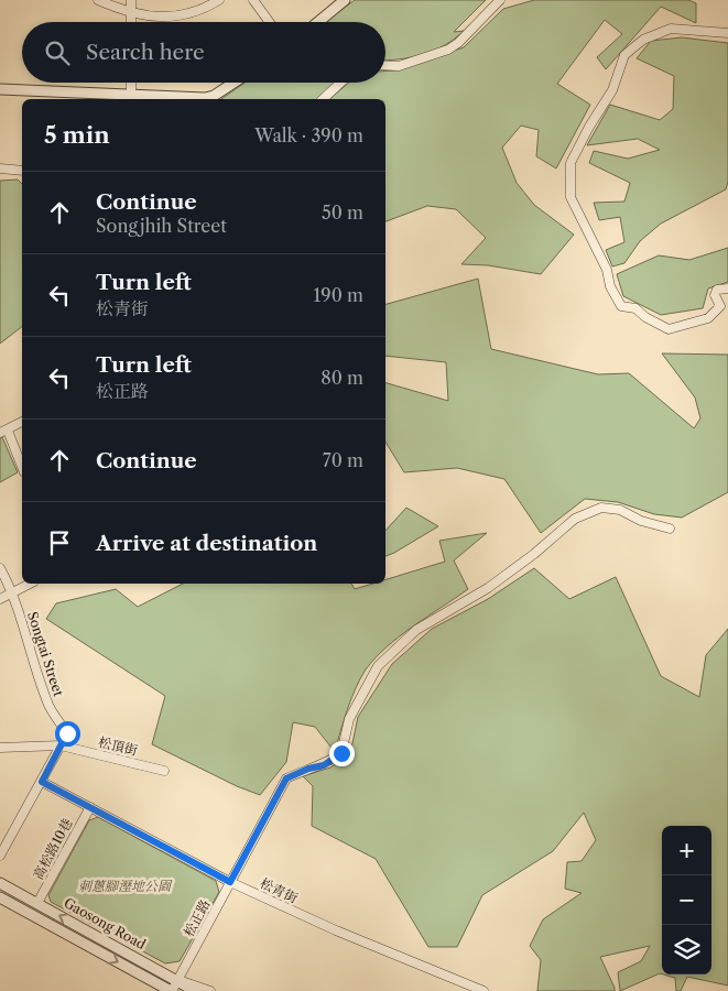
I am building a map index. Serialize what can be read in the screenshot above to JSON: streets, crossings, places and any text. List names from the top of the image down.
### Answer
{
  "streets": {
    "street": [
      "Songtai Street",
      "松頂街",
      "高松路10巷",
      "松青街",
      "松正路",
      "Gaosong Road"
    ]
  },
  "crossings": [
    ["Songtai Street", "松頂街"],
    ["高松路10巷", "松青街"],
    ["高松路10巷", "Gaosong Road"],
    ["松青街", "松正路"],
    ["松正路", "Gaosong Road"]
  ],
  "parks": ["刺蔥腳溼地公園"],
  "page": {
    "search": "Search here",
    "heading": ["5 min", "Walk · 390 m"],
    "list": [
      ["Continue", "Songjhih Street", "50 m"],
      ["Turn left", "松青街", "190 m"],
      ["Turn left", "松正路", "80 m"],
      ["Continue", "70 m"],
      "Arrive at destination"
    ],
    "map_buttons": ["+", "−"]
  }
}
